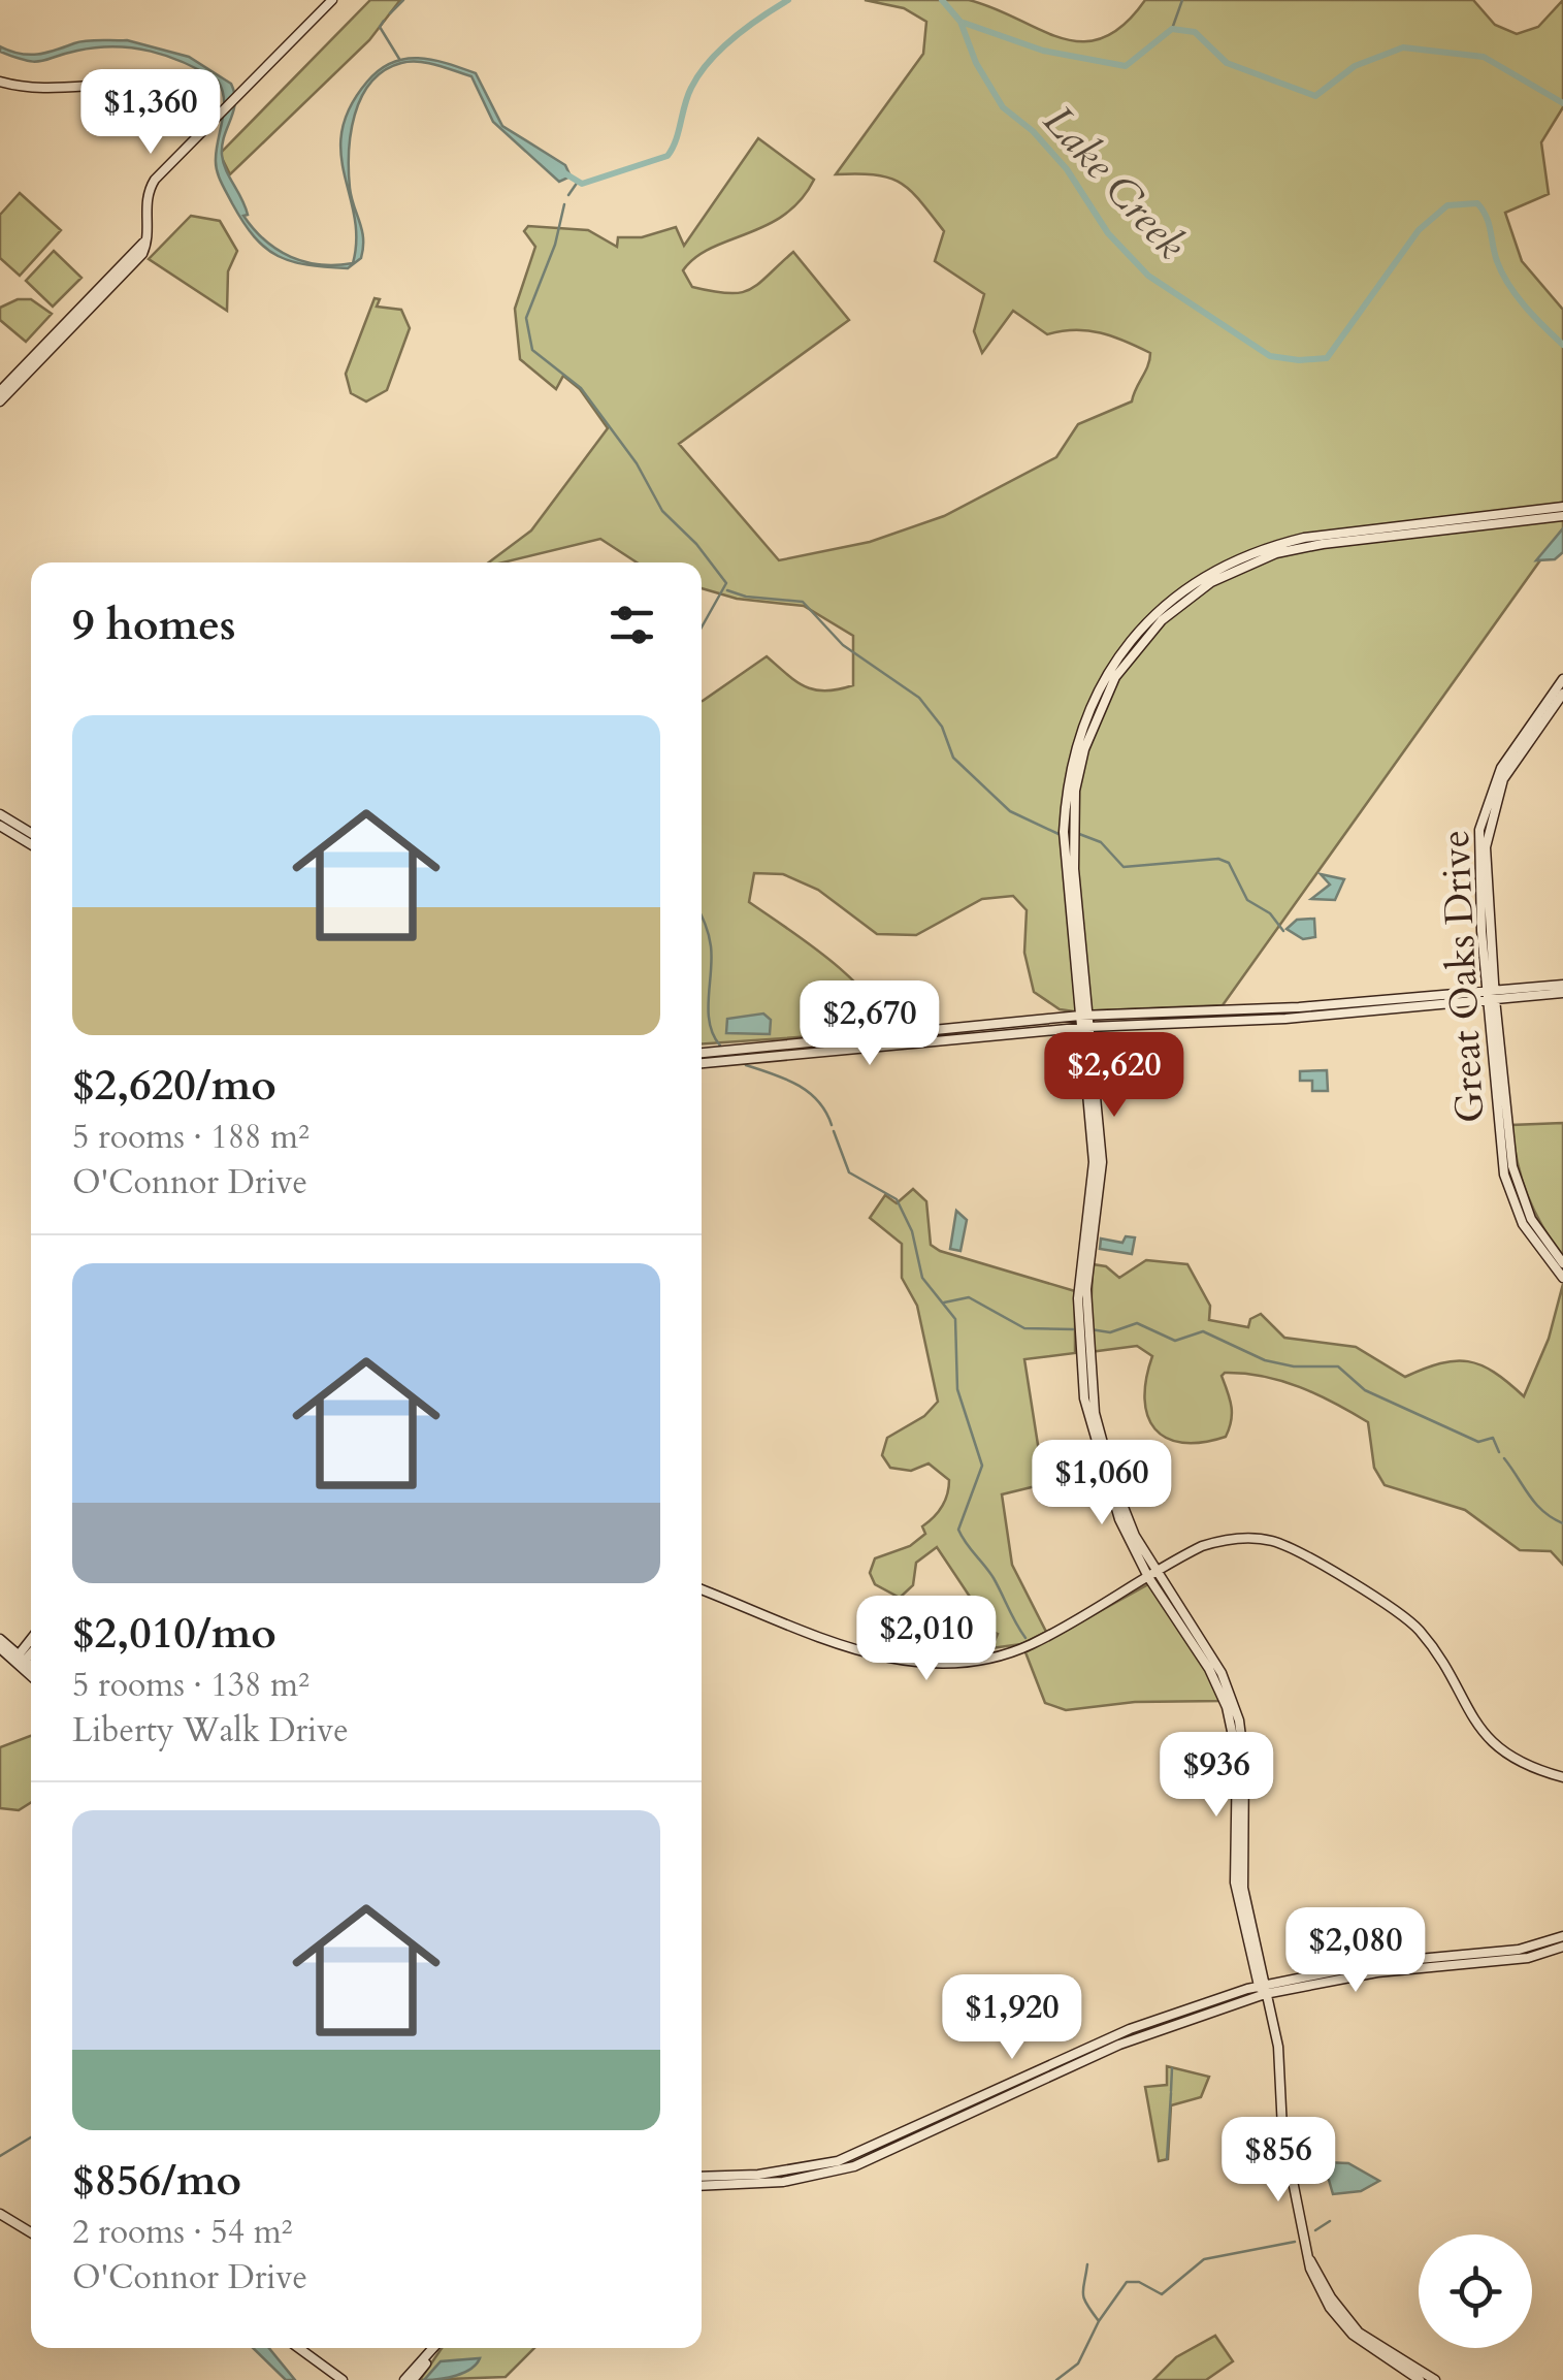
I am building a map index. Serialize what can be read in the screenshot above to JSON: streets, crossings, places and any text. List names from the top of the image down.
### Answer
{
  "streets": {
    "main road": ["Great Oaks Drive"]
  },
  "water": ["Lake Creek"],
  "page": {
    "price": [
      "$1,360",
      "$2,670",
      "$2,620",
      "$1,060",
      "$2,010",
      "$936",
      "$2,080",
      "$1,920",
      "$856"
    ],
    "heading": "9 homes",
    "list": [
      {
        "name": "$2,620/mo",
        "note": "5 rooms · 188 m² · O'Connor Drive"
      },
      {
        "name": "$2,010/mo",
        "note": "5 rooms · 138 m² · Liberty Walk Drive"
      },
      {
        "name": "$856/mo",
        "note": "2 rooms · 54 m² · O'Connor Drive"
      }
    ]
  }
}
